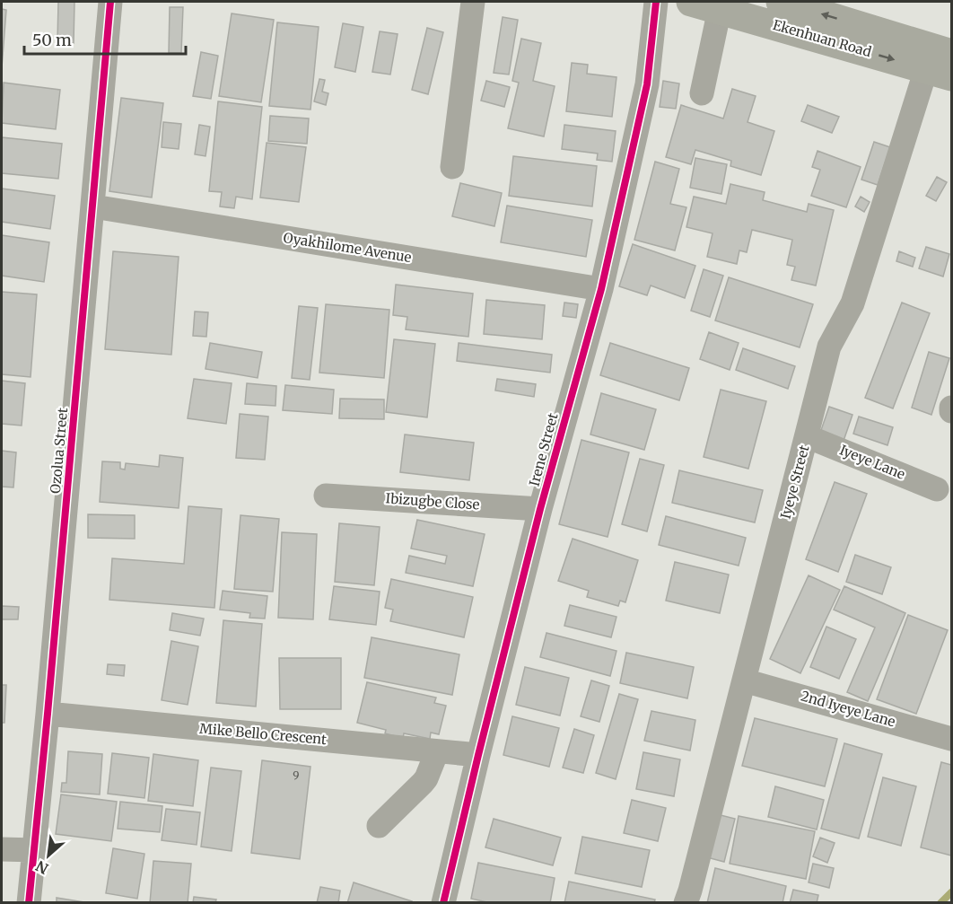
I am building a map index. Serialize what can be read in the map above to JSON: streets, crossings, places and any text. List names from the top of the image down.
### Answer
{
  "streets": {
    "main road": ["Ekenhuan Road"],
    "street": [
      "Oyakhilome Avenue",
      "Irene Street",
      "Ozolua Street",
      "Iyeye Lane",
      "Iyeye Street",
      "Ibizugbe Close",
      "2nd Iyeye Lane",
      "Mike Bello Crescent"
    ]
  },
  "crossings": [
    ["Ekenhuan Road", "Iyeye Street"],
    ["Oyakhilome Avenue", "Irene Street"],
    ["Oyakhilome Avenue", "Ozolua Street"],
    ["Irene Street", "Ibizugbe Close"],
    ["Irene Street", "Mike Bello Crescent"],
    ["Ozolua Street", "Mike Bello Crescent"],
    ["Iyeye Lane", "Iyeye Street"],
    ["Iyeye Street", "2nd Iyeye Lane"]
  ],
  "house_numbers": ["9"],
  "scale_bar": "50 m",
  "north": "bottom left"
}
